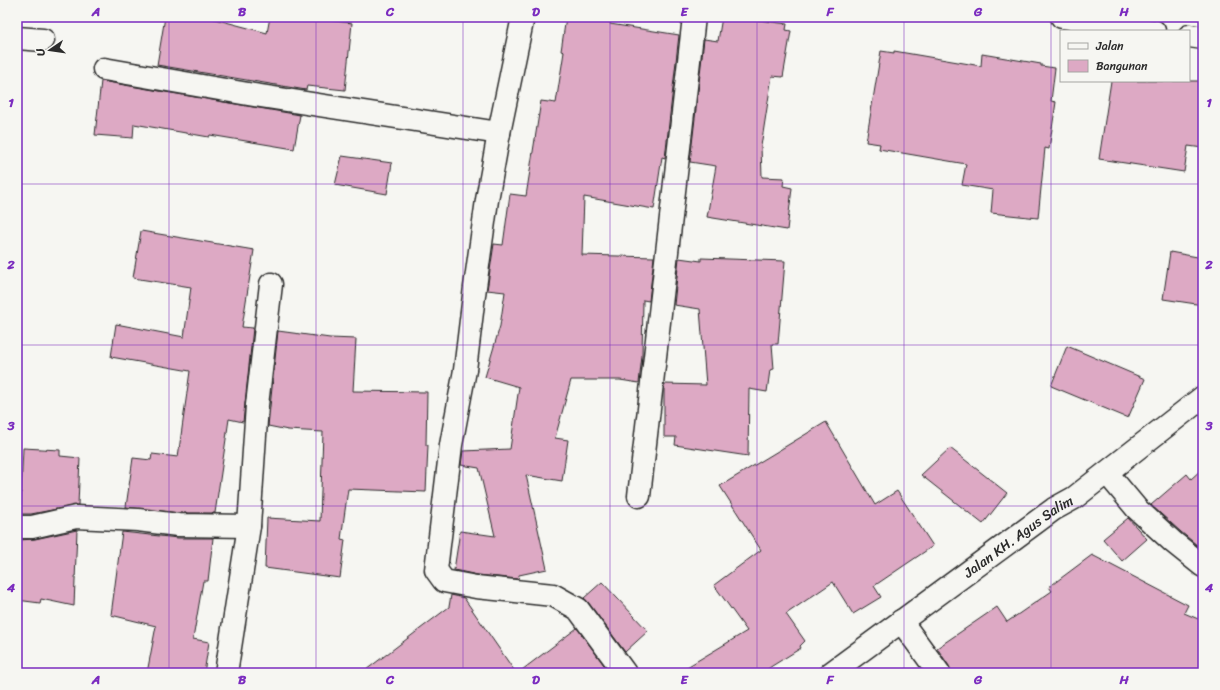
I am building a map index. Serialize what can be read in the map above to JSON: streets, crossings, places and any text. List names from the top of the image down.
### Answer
{
  "streets": {
    "street": ["Jalan KH. Agus Salim"]
  },
  "legend": ["Jalan", "Bangunan"],
  "north": "left",
  "grid": {
    "columns": [
      "A",
      "B",
      "C",
      "D",
      "E",
      "F",
      "G",
      "H"
    ],
    "rows": [
      "1",
      "2",
      "3",
      "4"
    ]
  }
}
